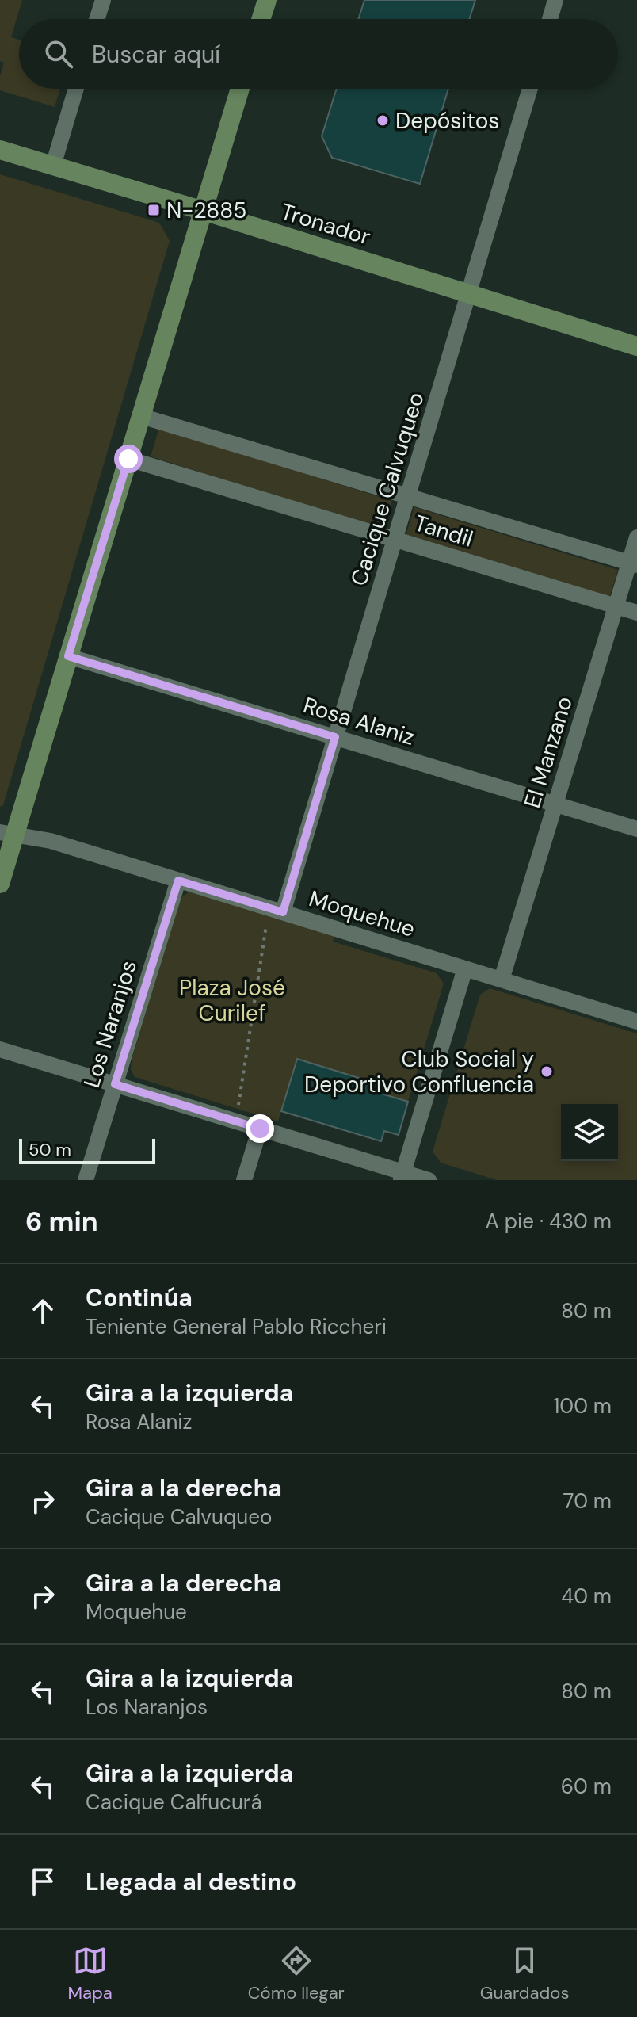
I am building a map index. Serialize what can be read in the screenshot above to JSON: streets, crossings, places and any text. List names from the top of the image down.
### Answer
{
  "streets": {
    "street": [
      "Tronador",
      "Cacique Calvuqueo",
      "Tandil",
      "Rosa Alaniz",
      "El Manzano",
      "Moquehue",
      "Los Naranjos"
    ]
  },
  "crossings": [
    ["Tronador", "Cacique Calvuqueo"],
    ["Cacique Calvuqueo", "Tandil"],
    ["Cacique Calvuqueo", "Rosa Alaniz"],
    ["Cacique Calvuqueo", "Moquehue"],
    ["Tandil", "El Manzano"],
    ["Rosa Alaniz", "El Manzano"],
    ["El Manzano", "Moquehue"],
    ["Moquehue", "Los Naranjos"]
  ],
  "parks": ["Plaza José Curilef"],
  "places": {
    "other": ["Depósitos", "Club Social y Deportivo Confluencia"],
    "transit": ["N-2885"]
  },
  "scale_bar": "50 m",
  "page": {
    "search": "Buscar aquí",
    "scale": "50 m",
    "heading": ["6 min", "A pie · 430 m"],
    "list": [
      ["Continúa", "Teniente General Pablo Riccheri", "80 m"],
      ["Gira a la izquierda", "Rosa Alaniz", "100 m"],
      ["Gira a la derecha", "Cacique Calvuqueo", "70 m"],
      ["Gira a la derecha", "Moquehue", "40 m"],
      ["Gira a la izquierda", "Los Naranjos", "80 m"],
      ["Gira a la izquierda", "Cacique Calfucurá", "60 m"],
      "Llegada al destino"
    ],
    "nav": ["Mapa", "Cómo llegar", "Guardados"]
  }
}
